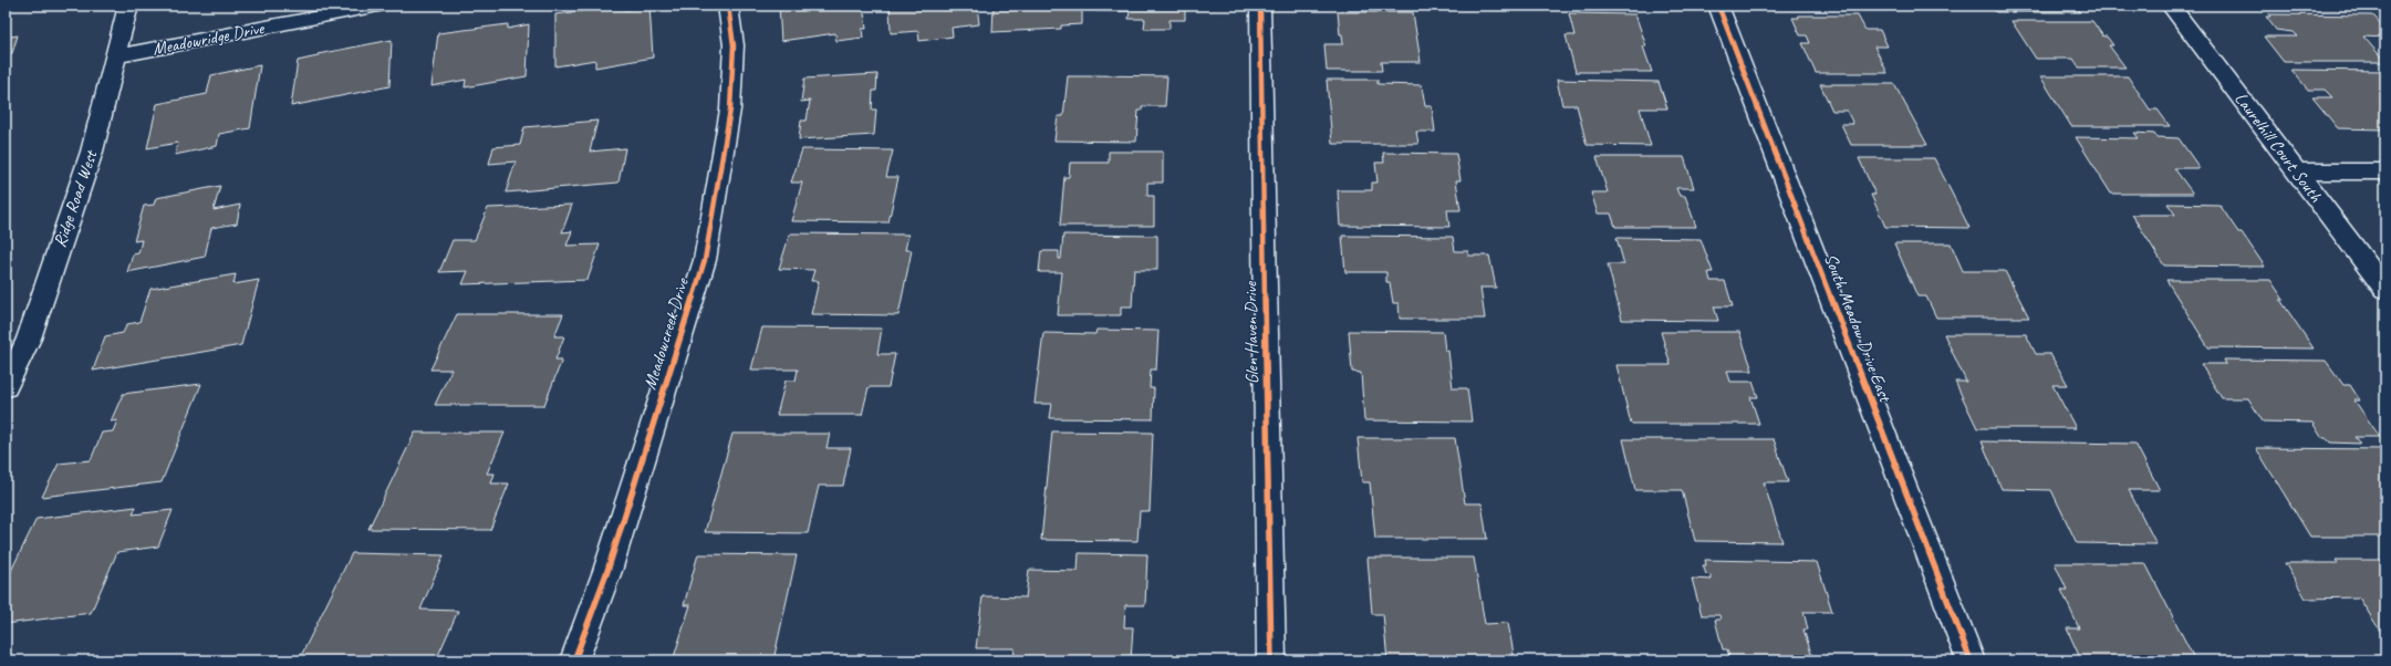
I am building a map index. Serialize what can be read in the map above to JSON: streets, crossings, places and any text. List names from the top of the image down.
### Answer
{
  "streets": {
    "street": [
      "Meadowridge Drive",
      "Laurelhill Court South",
      "Ridge Road West",
      "South Meadow Drive East",
      "Glen Haven Drive",
      "Meadowcreek Drive"
    ]
  },
  "crossings": [
    ["Meadowridge Drive", "Ridge Road West"]
  ]
}
